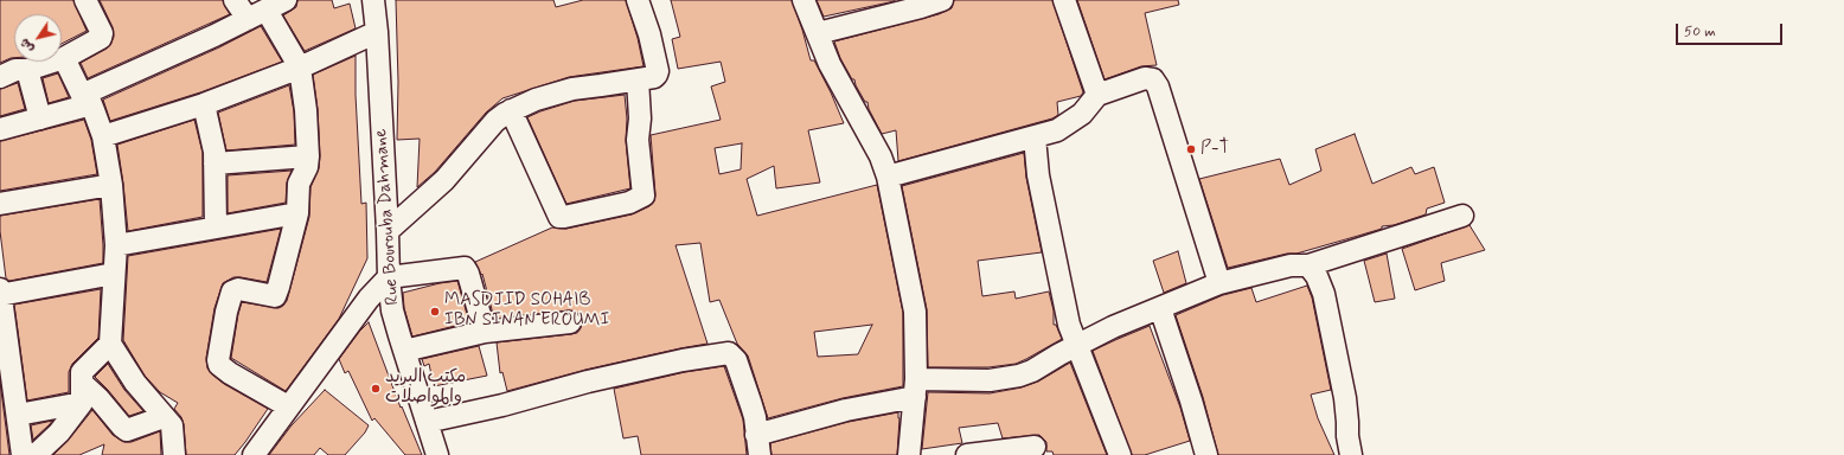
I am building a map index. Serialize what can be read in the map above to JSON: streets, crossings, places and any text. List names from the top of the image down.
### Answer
{
  "streets": {
    "street": ["Rue Bourouba Dahmane"]
  },
  "places": ["P-T", "MASDJID SOHAIB IBN SINAN EROUMI", "مكتب البريد والمواصلات"],
  "scale_bar": "50 m",
  "north": "bottom left"
}
